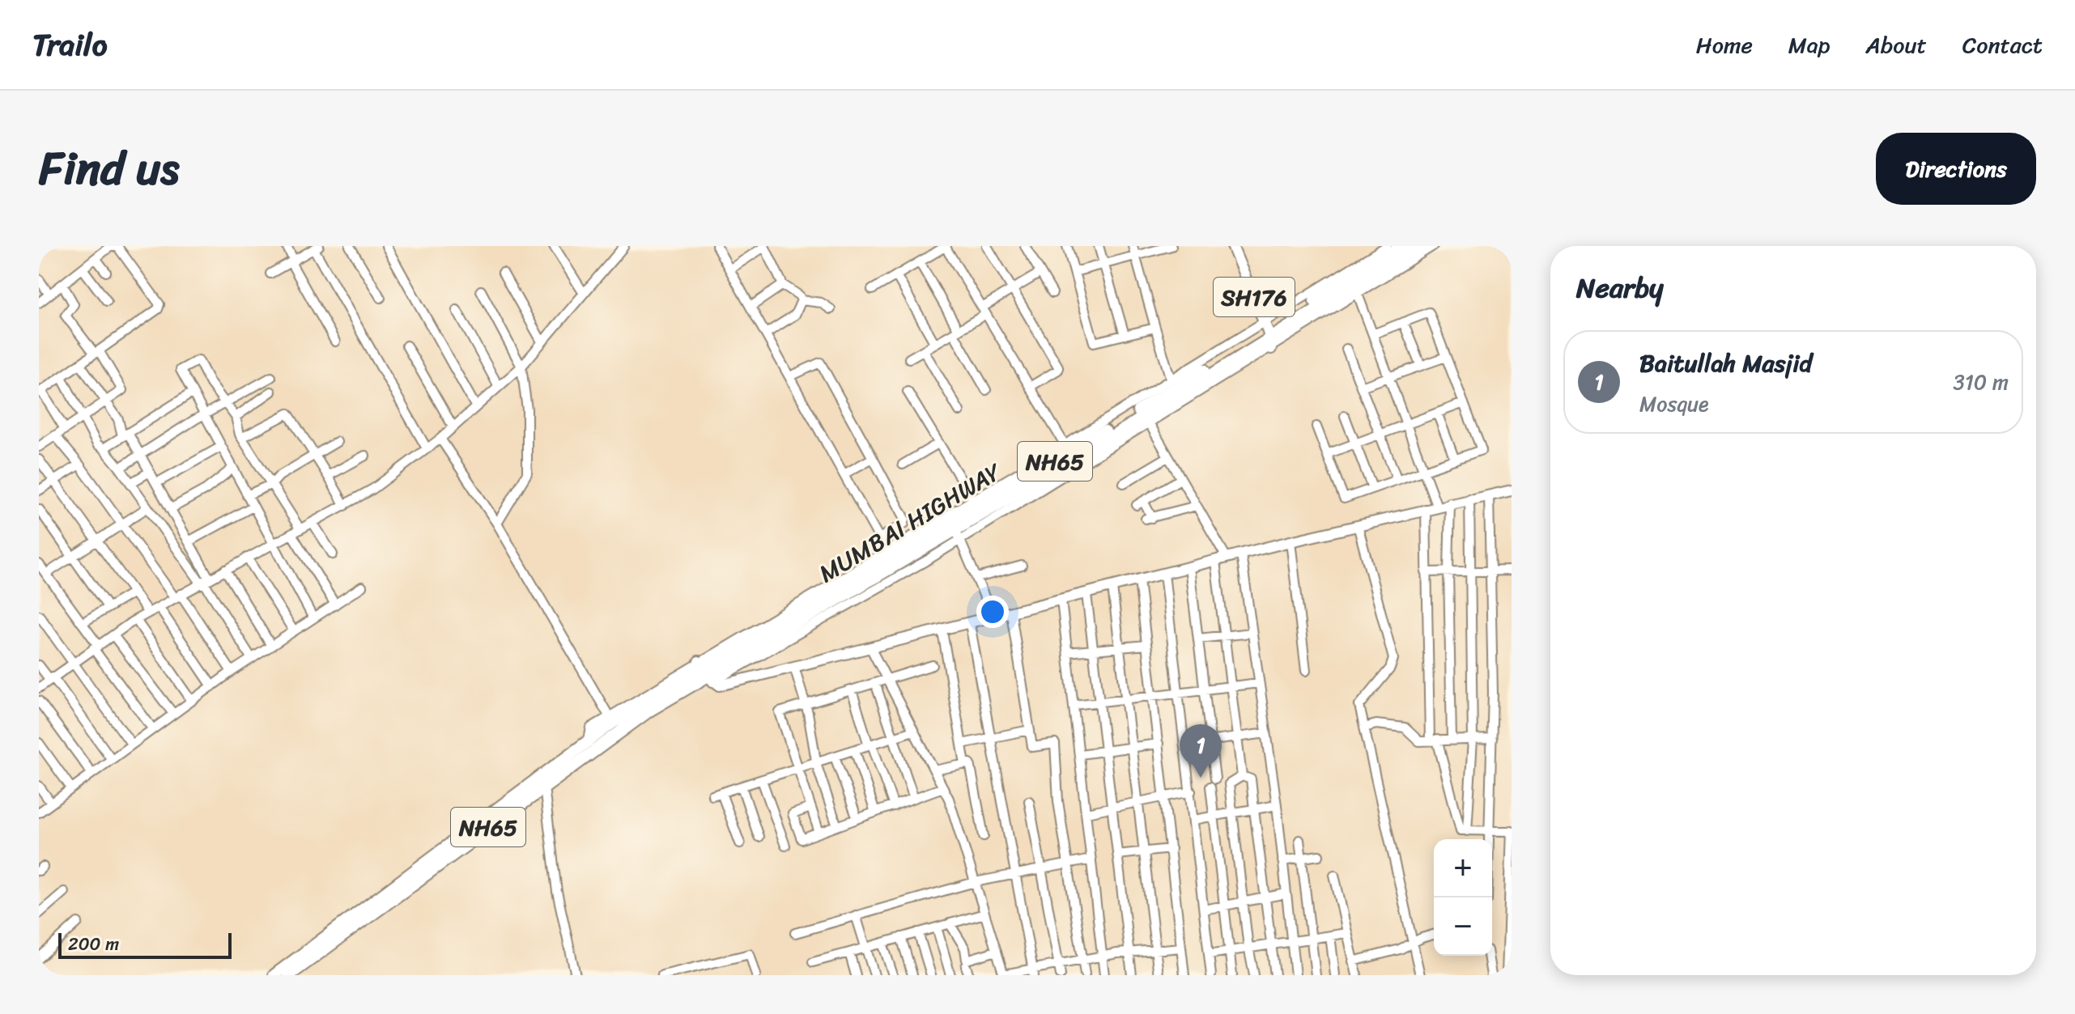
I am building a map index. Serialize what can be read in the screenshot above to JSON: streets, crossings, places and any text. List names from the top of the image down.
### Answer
{
  "streets": {
    "highway": ["NH65", "MUMBAI HIGHWAY"],
    "main road": ["SH176"]
  },
  "crossings": [
    ["SH176", "MUMBAI HIGHWAY"],
    ["NH65", "MUMBAI HIGHWAY"]
  ],
  "scale_bar": "200 m",
  "page": {
    "header": "Trailo",
    "nav": [
      "Home",
      "Map",
      "About",
      "Contact"
    ],
    "title": "Find us",
    "buttons": "Directions",
    "heading": "Nearby",
    "list": [
      {
        "mark": "1",
        "name": "Baitullah Masjid",
        "note": "Mosque",
        "value": "310 m"
      }
    ],
    "pins": "1",
    "map_buttons": ["+", "−"],
    "scale": "200 m"
  }
}
